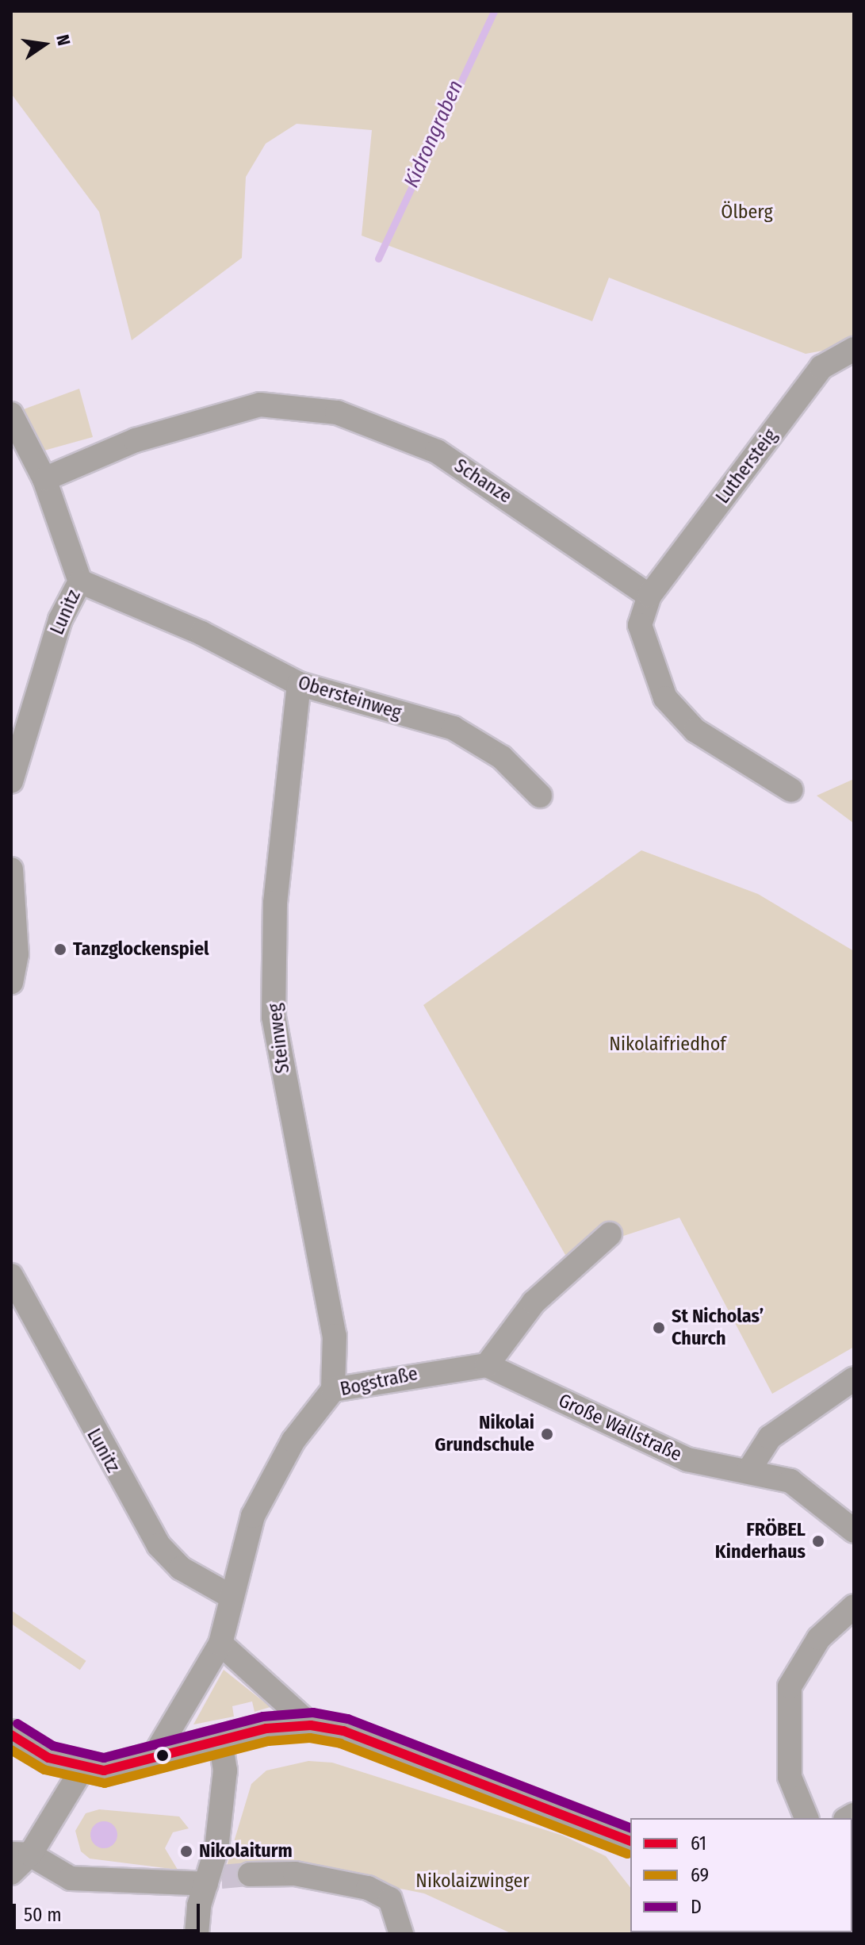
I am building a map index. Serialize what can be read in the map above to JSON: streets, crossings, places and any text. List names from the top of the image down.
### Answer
{
  "streets": {
    "street": [
      "Luthersteig",
      "Schanze",
      "Lunitz",
      "Obersteinweg",
      "Steinweg",
      "Bogstraße",
      "Große Wallstraße"
    ]
  },
  "crossings": [
    ["Luthersteig", "Schanze"],
    ["Schanze", "Lunitz"],
    ["Lunitz", "Obersteinweg"],
    ["Lunitz", "Bogstraße"],
    ["Obersteinweg", "Steinweg"],
    ["Steinweg", "Bogstraße"],
    ["Bogstraße", "Große Wallstraße"]
  ],
  "water": ["Kidrongraben"],
  "parks": ["Ölberg", "Nikolaifriedhof", "Nikolaizwinger"],
  "places": [
    "Tanzglockenspiel",
    "St Nicholas’ Church",
    "Nikolai Grundschule",
    "FRÖBEL Kinderhaus",
    "Nikolaiturm"
  ],
  "lines": ["transit line D", "transit line 61", "transit line 69"],
  "legend": ["61", "69", "D"],
  "scale_bar": "50 m",
  "north": "right"
}
